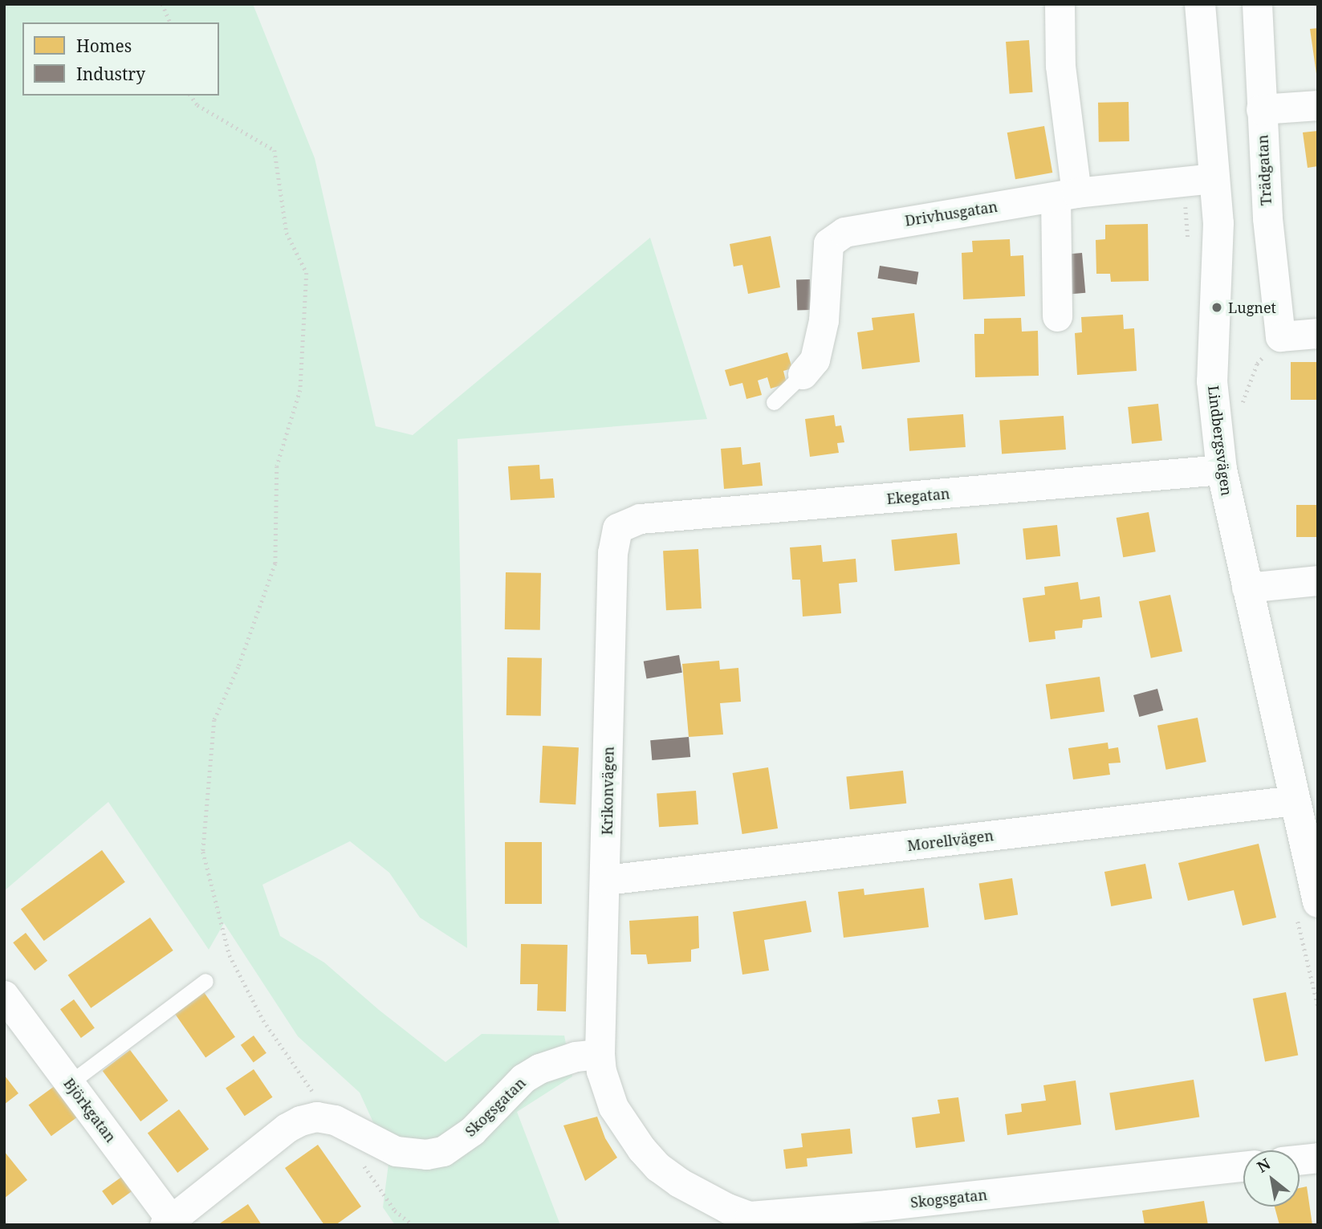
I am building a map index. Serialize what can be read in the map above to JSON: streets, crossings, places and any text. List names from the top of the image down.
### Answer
{
  "streets": {
    "street": [
      "Trädgatan",
      "Drivhusgatan",
      "Lindbergsvägen",
      "Ekegatan",
      "Krikonvägen",
      "Morellvägen",
      "Skogsgatan",
      "Björkgatan"
    ]
  },
  "crossings": [
    ["Drivhusgatan", "Lindbergsvägen"],
    ["Lindbergsvägen", "Ekegatan"],
    ["Lindbergsvägen", "Morellvägen"],
    ["Ekegatan", "Krikonvägen"],
    ["Krikonvägen", "Morellvägen"],
    ["Krikonvägen", "Skogsgatan"]
  ],
  "places": ["Lugnet"],
  "legend": ["Homes", "Industry"],
  "north": "top left"
}
